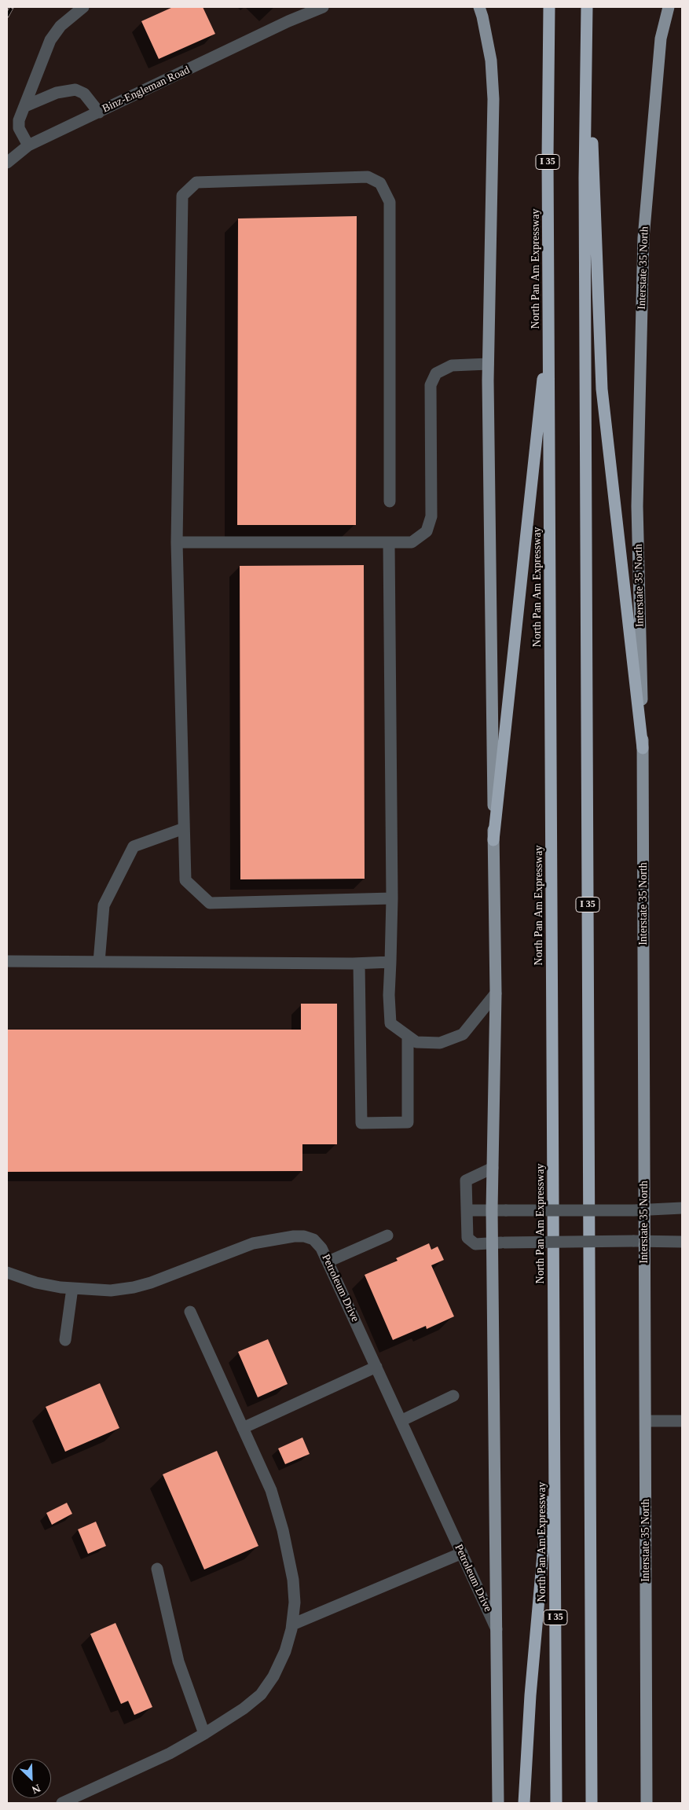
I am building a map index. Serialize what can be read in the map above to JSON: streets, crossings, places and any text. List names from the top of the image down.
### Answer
{
  "streets": {
    "highway": ["I 35", "North Pan Am Expressway"],
    "main road": ["Interstate 35 North"],
    "street": ["Binz-Engleman Road", "Petroleum Drive"]
  },
  "north": "bottom right"
}
